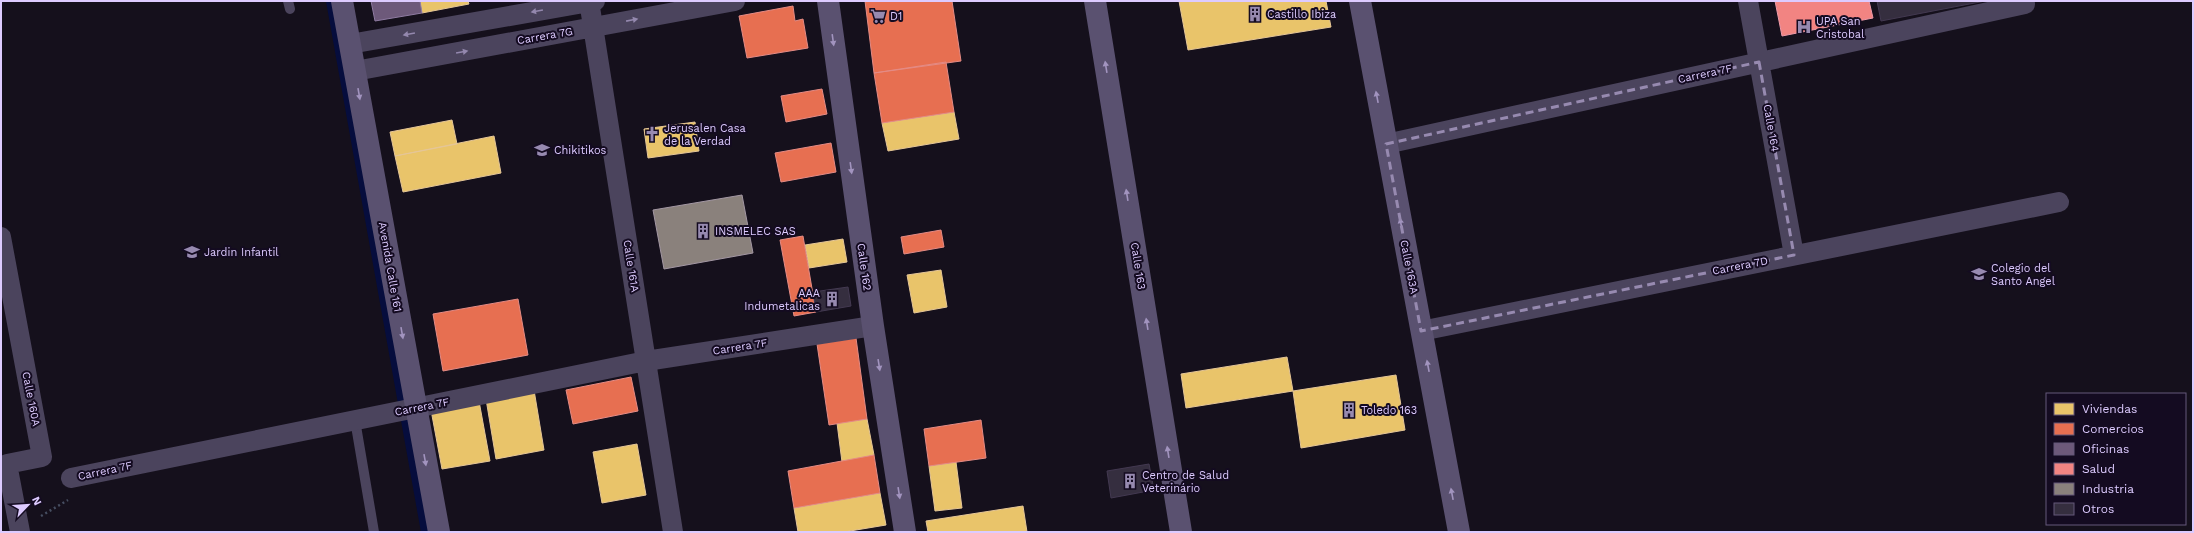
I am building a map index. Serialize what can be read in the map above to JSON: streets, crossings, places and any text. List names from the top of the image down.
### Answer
{
  "streets": {
    "main road": [
      "Calle 163",
      "Avenida Calle 161",
      "Calle 162",
      "Calle 163A"
    ],
    "street": [
      "Carrera 7G",
      "Carrera 7F",
      "Calle 164",
      "Calle 161A",
      "Carrera 7D",
      "Calle 160A"
    ]
  },
  "crossings": [
    ["Carrera 7G", "Calle 161A"],
    ["Carrera 7G", "Avenida Calle 161"],
    ["Carrera 7F", "Calle 164"],
    ["Carrera 7F", "Calle 161A"],
    ["Carrera 7F", "Avenida Calle 161"],
    ["Carrera 7F", "Calle 162"],
    ["Carrera 7F", "Calle 163A"],
    ["Carrera 7F", "Calle 160A"],
    ["Calle 164", "Carrera 7D"],
    ["Carrera 7D", "Calle 163A"]
  ],
  "one_way": [
    "Calle 163",
    "Avenida Calle 161",
    "Calle 162",
    "Calle 163A"
  ],
  "places": {
    "building": [
      "Castillo Ibiza",
      "INSMELEC SAS",
      "AAA Indumetalicas",
      "Toledo 163",
      "Centro de Salud Veterinário"
    ],
    "supermarket": ["D1"],
    "hospital": ["UPA San Cristobal"],
    "church": ["Jerusalen Casa de la Verdad"],
    "school or university": ["Chikitikos", "Jardin Infantil", "Colegio del Santo Angel"]
  },
  "legend": [
    "Viviendas",
    "Comercios",
    "Oficinas",
    "Salud",
    "Industria",
    "Otros"
  ],
  "north": "top right"
}
